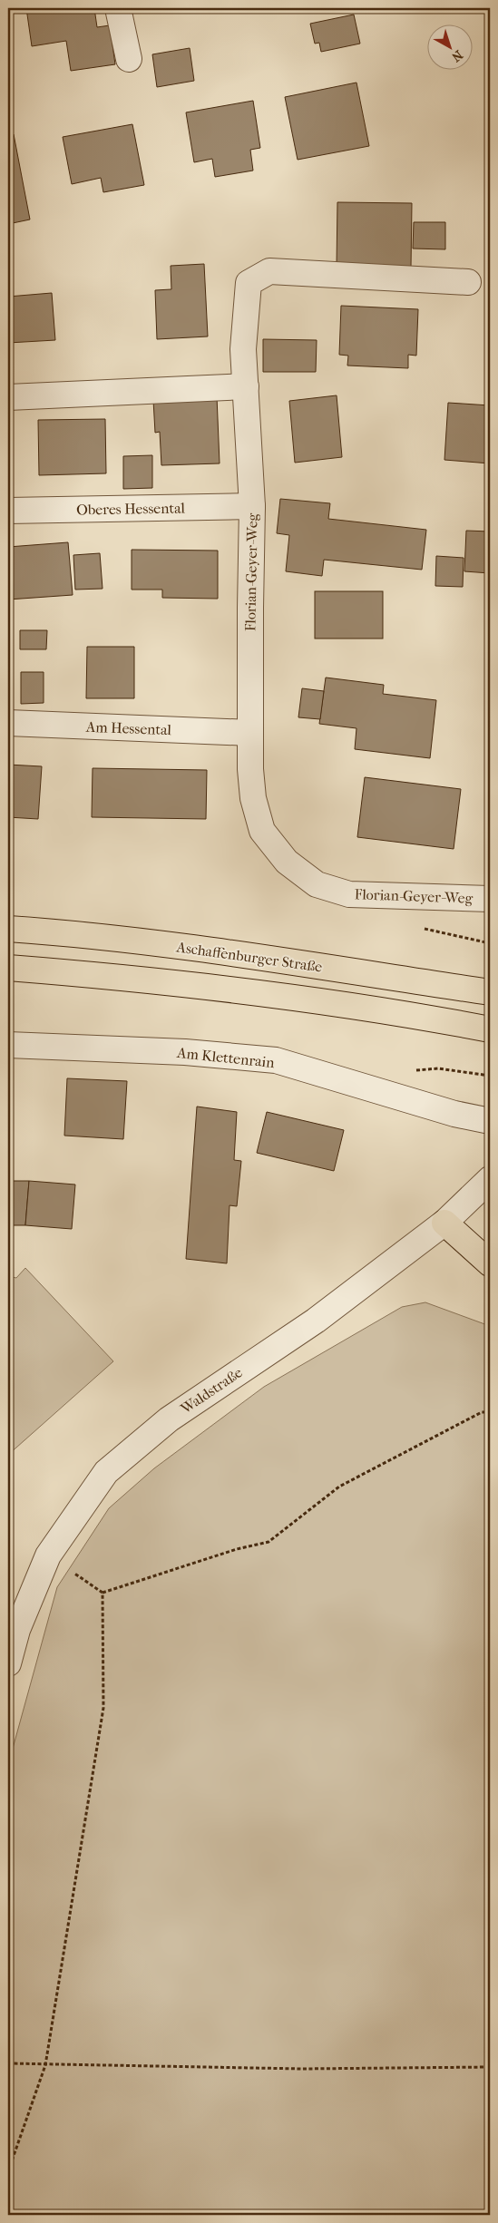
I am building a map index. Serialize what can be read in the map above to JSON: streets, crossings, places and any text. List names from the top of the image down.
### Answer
{
  "streets": {
    "main road": ["Aschaffenburger Straße"],
    "street": [
      "Oberes Hessental",
      "Florian-Geyer-Weg",
      "Am Hessental",
      "Am Klettenrain",
      "Waldstraße"
    ]
  },
  "crossings": [
    ["Oberes Hessental", "Florian-Geyer-Weg"],
    ["Florian-Geyer-Weg", "Am Hessental"]
  ],
  "north": "bottom right"
}
